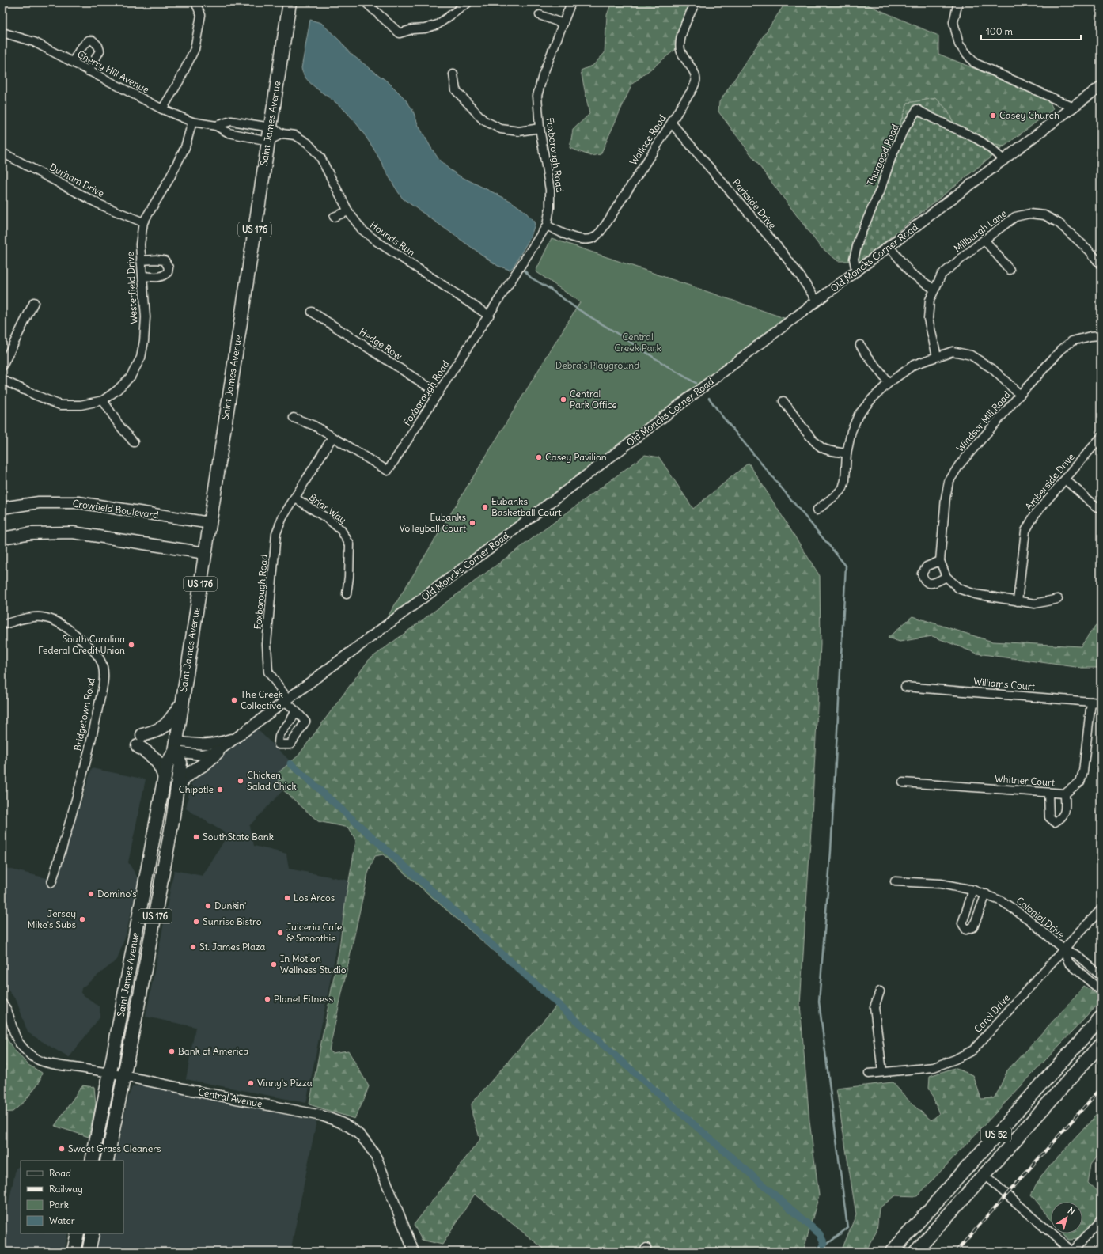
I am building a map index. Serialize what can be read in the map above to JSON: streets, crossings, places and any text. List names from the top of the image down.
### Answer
{
  "streets": {
    "main road": [
      "Saint James Avenue",
      "US 176",
      "Crowfield Boulevard",
      "US 52"
    ],
    "street": [
      "Cherry Hill Avenue",
      "Wallace Road",
      "Foxborough Road",
      "Thurgood Road",
      "Durham Drive",
      "Parkside Drive",
      "Millburgh Lane",
      "Hounds Run",
      "Old Moncks Corner Road",
      "Westerfield Drive",
      "Hedge Row",
      "Windsor Mill Road",
      "Amberside Drive",
      "Briar Way",
      "Williams Court",
      "Bridgetown Road",
      "Whitner Court",
      "Colonial Drive",
      "Carol Drive",
      "Central Avenue"
    ]
  },
  "crossings": [
    ["Cherry Hill Avenue", "Saint James Avenue"],
    ["Cherry Hill Avenue", "Hounds Run"],
    ["Cherry Hill Avenue", "Westerfield Drive"],
    ["Saint James Avenue", "Hounds Run"],
    ["Saint James Avenue", "Crowfield Boulevard"],
    ["Saint James Avenue", "Central Avenue"],
    ["Wallace Road", "Foxborough Road"],
    ["Wallace Road", "Parkside Drive"],
    ["Foxborough Road", "Hounds Run"],
    ["Foxborough Road", "Old Moncks Corner Road"],
    ["Foxborough Road", "Hedge Row"],
    ["Foxborough Road", "Briar Way"],
    ["Thurgood Road", "Old Moncks Corner Road"],
    ["Durham Drive", "Westerfield Drive"],
    ["Parkside Drive", "Old Moncks Corner Road"],
    ["Williams Court", "Whitner Court"],
    ["Colonial Drive", "Carol Drive"]
  ],
  "parks": ["Central Creek Park", "Debra's Playground"],
  "places": [
    "Casey Church",
    "Central Park Office",
    "Casey Pavilion",
    "Eubanks Basketball Court",
    "Eubanks Volleyball Court",
    "South Carolina Federal Credit Union",
    "The Creek Collective",
    "Chicken Salad Chick",
    "Chipotle",
    "SouthState Bank",
    "Domino's",
    "Los Arcos",
    "Dunkin'",
    "Jersey Mike's Subs",
    "Sunrise Bistro",
    "Juiceria Cafe & Smoothie",
    "St. James Plaza",
    "In Motion Wellness Studio",
    "Planet Fitness",
    "Bank of America",
    "Vinny's Pizza",
    "Sweet Grass Cleaners"
  ],
  "legend": [
    "Road",
    "Railway",
    "Park",
    "Water"
  ],
  "scale_bar": "100 m",
  "north": "top right"
}
